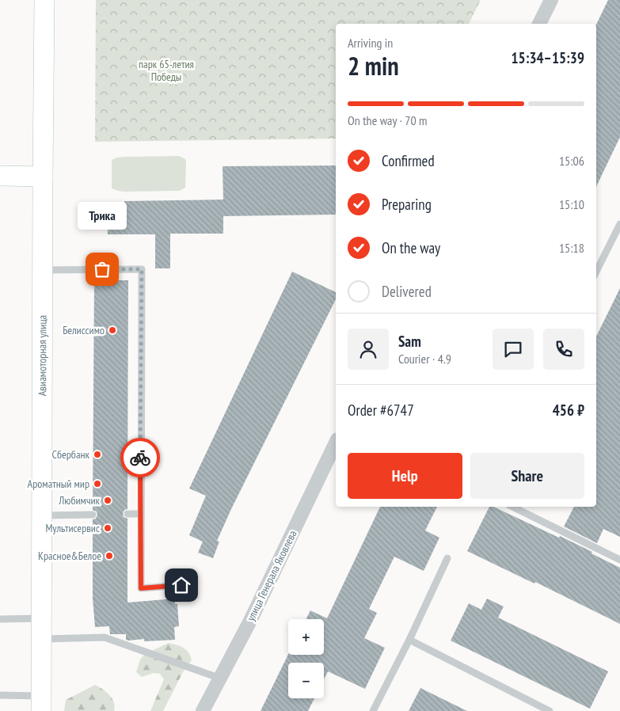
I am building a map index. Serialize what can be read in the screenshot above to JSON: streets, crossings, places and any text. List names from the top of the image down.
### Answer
{
  "streets": {
    "street": ["Авиамоторная улица", "улица Генерала Яковлева"]
  },
  "parks": ["парк 65-летия Победы"],
  "places": [
    "Трика",
    "Белиссимо",
    "Сбербанк",
    "Ароматный мир",
    "Любимчик",
    "Мультисервис",
    "Красное&Белое"
  ],
  "page": {
    "heading": ["2 min", "Arriving in", "15:34–15:39"],
    "panel": [
      "Sam",
      "Courier · 4.9",
      "Order #6747",
      "456 ₽"
    ],
    "bar": "On the way · 70 m",
    "list": [
      ["Confirmed", "15:06"],
      ["Preparing", "15:10"],
      ["On the way", "15:18"],
      "Delivered"
    ],
    "bubble": "Трика",
    "buttons": ["Help", "Share"],
    "map_buttons": ["+", "−"]
  }
}
